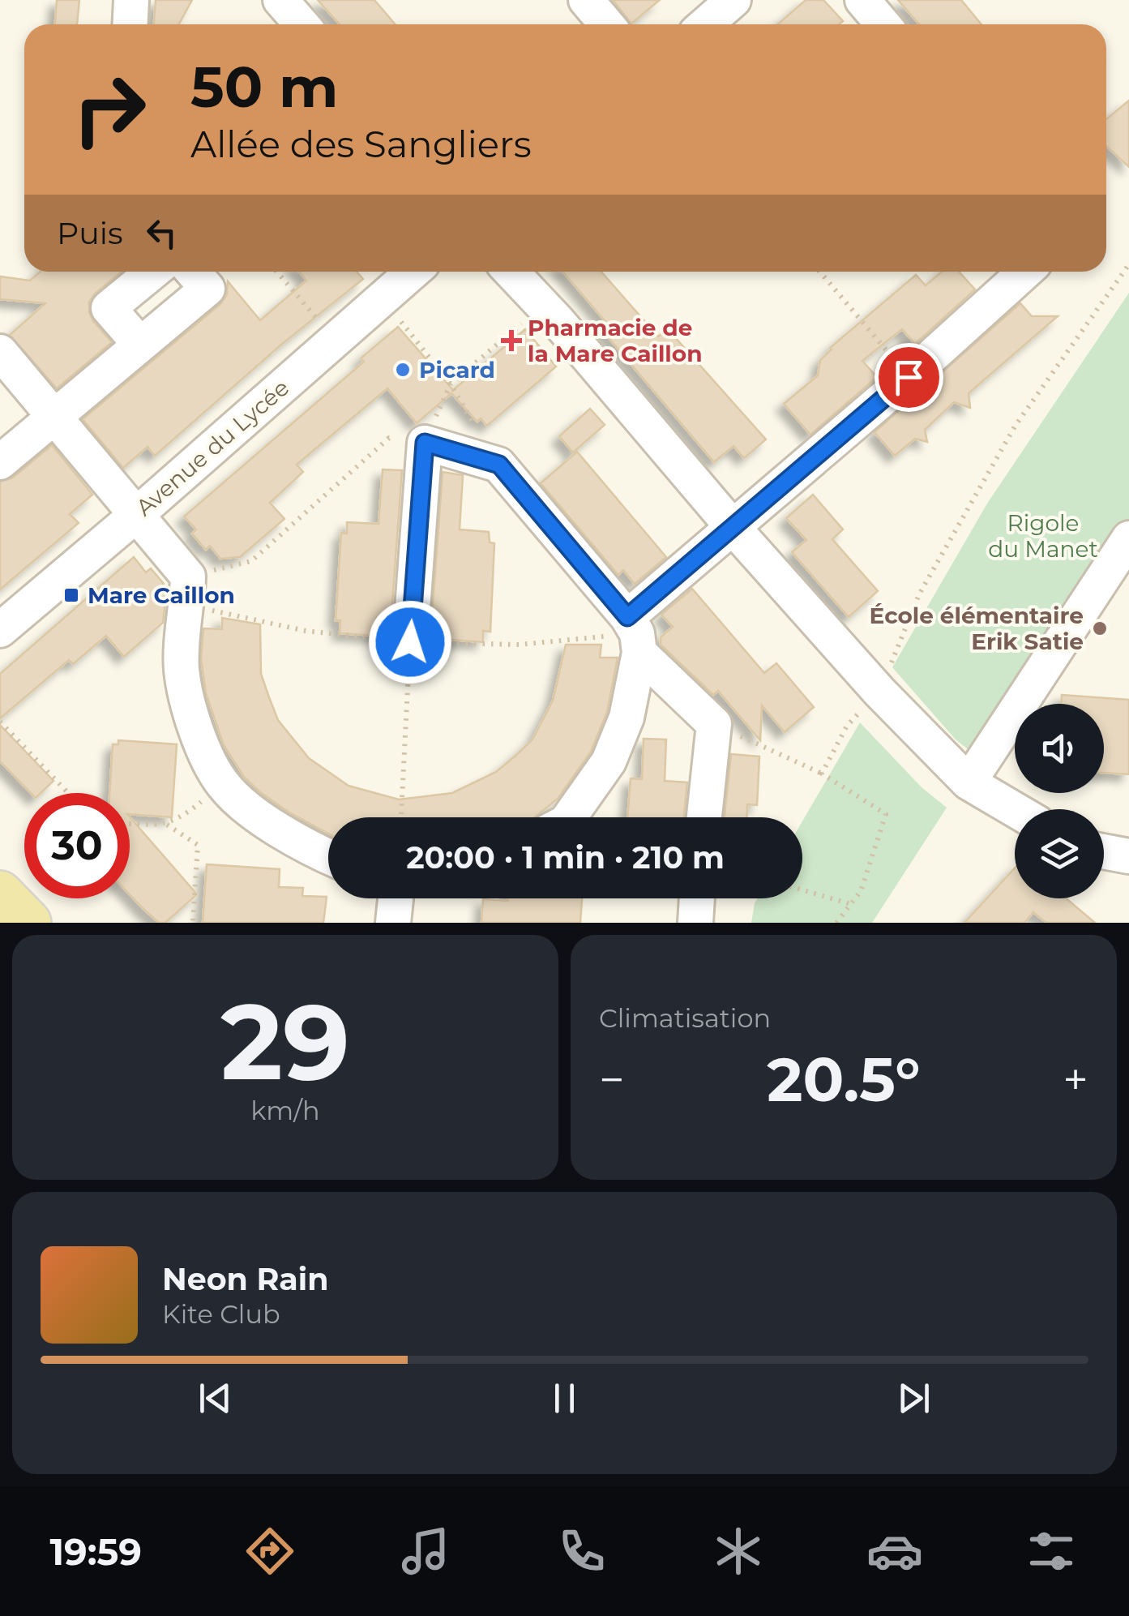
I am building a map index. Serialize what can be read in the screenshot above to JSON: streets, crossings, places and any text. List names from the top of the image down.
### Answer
{
  "streets": {
    "street": ["Avenue du Lycée"]
  },
  "parks": ["Rigole du Manet"],
  "places": {
    "health": ["Pharmacie de la Mare Caillon"],
    "other": ["Picard", "École élémentaire Erik Satie"],
    "transit": ["Mare Caillon"]
  },
  "page": {
    "turn": ["50 m", "Allée des Sangliers"],
    "then": "Puis",
    "limit": "30",
    "trip": "20:00 · 1 min · 210 m",
    "tile": [
      ["29", "km/h"],
      "Climatisation"
    ],
    "heat": ["−", "20.5°", "+"],
    "song": ["Neon Rain", "Kite Club"],
    "tabs": "19:59"
  }
}
